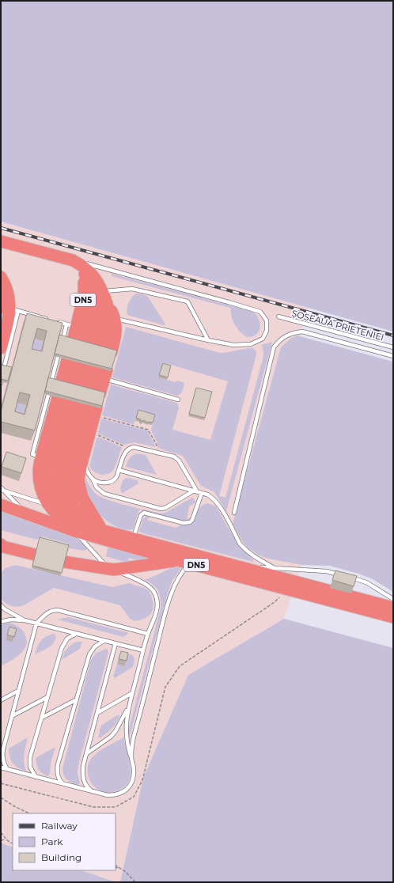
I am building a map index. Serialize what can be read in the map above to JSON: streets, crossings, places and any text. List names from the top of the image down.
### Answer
{
  "streets": {
    "highway": ["DN5"],
    "lane": ["ȘOSEAUA PRIETENIEI"]
  },
  "legend": ["Railway", "Park", "Building"]
}
